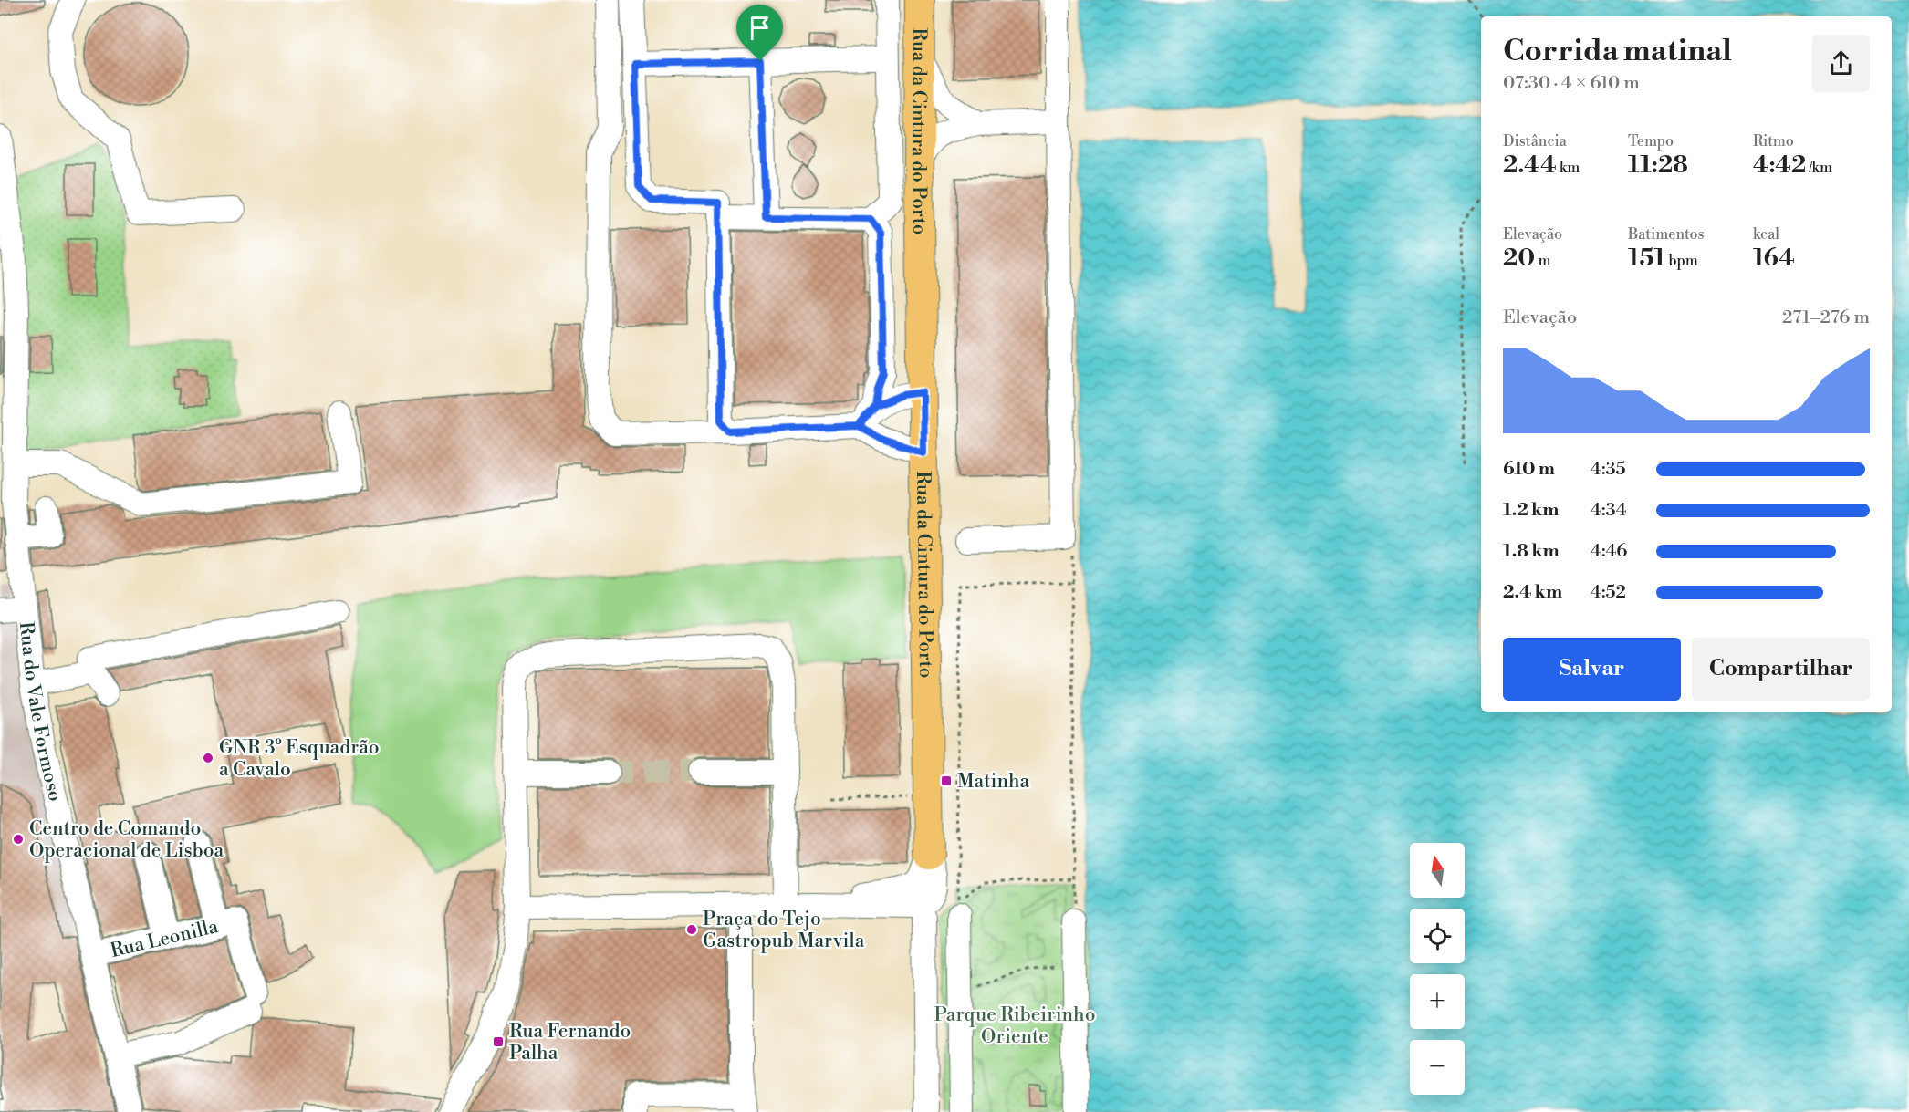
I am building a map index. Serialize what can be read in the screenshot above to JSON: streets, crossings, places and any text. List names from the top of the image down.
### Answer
{
  "streets": {
    "main road": ["Rua da Cintura do Porto"],
    "street": ["Rua do Vale Formoso", "Rua Leonilla"]
  },
  "crossings": [
    ["Rua do Vale Formoso", "Rua Leonilla"]
  ],
  "parks": ["Parque Ribeirinho Oriente"],
  "places": {
    "other": ["GNR 3º Esquadrão a Cavalo", "Centro de Comando Operacional de Lisboa", "Praça do Tejo Gastropub Marvila"],
    "transit": ["Matinha", "Rua Fernando Palha"]
  },
  "north": "top",
  "page": {
    "heading": ["Corrida matinal", "07:30 · 4 × 610 m"],
    "stats": [
      ["Distância", "2.44 km"],
      ["Tempo", "11:28"],
      ["Ritmo", "4:42 /km"],
      ["Elevação", "20 m"],
      ["Batimentos", "151 bpm"],
      ["kcal", "164"]
    ],
    "chart": ["Elevação", "271–276 m"],
    "list": [
      {
        "name": "610 m",
        "note": "4:35"
      },
      {
        "name": "1.2 km",
        "note": "4:34"
      },
      {
        "name": "1.8 km",
        "note": "4:46"
      },
      {
        "name": "2.4 km",
        "note": "4:52"
      }
    ],
    "buttons": ["Salvar", "Compartilhar"],
    "map_buttons": ["+", "−"]
  }
}
